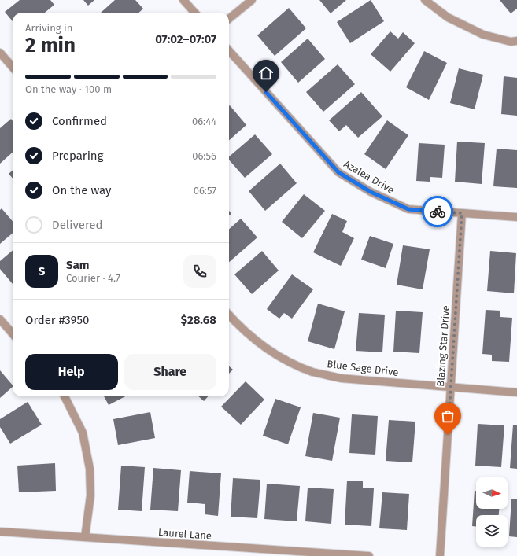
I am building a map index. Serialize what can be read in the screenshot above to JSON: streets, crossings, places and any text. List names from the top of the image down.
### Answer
{
  "streets": {
    "street": [
      "Azalea Drive",
      "Blazing Star Drive",
      "Blue Sage Drive",
      "Laurel Lane"
    ]
  },
  "crossings": [
    ["Azalea Drive", "Blazing Star Drive"],
    ["Blazing Star Drive", "Blue Sage Drive"]
  ],
  "north": "right",
  "page": {
    "heading": ["2 min", "Arriving in", "07:02–07:07"],
    "panel": [
      "Sam",
      "Courier · 4.7",
      "Order #3950",
      "$28.68"
    ],
    "bar": "On the way · 100 m",
    "list": [
      ["Confirmed", "06:44"],
      ["Preparing", "06:56"],
      ["On the way", "06:57"],
      "Delivered"
    ],
    "round": "S",
    "buttons": ["Help", "Share"]
  }
}
